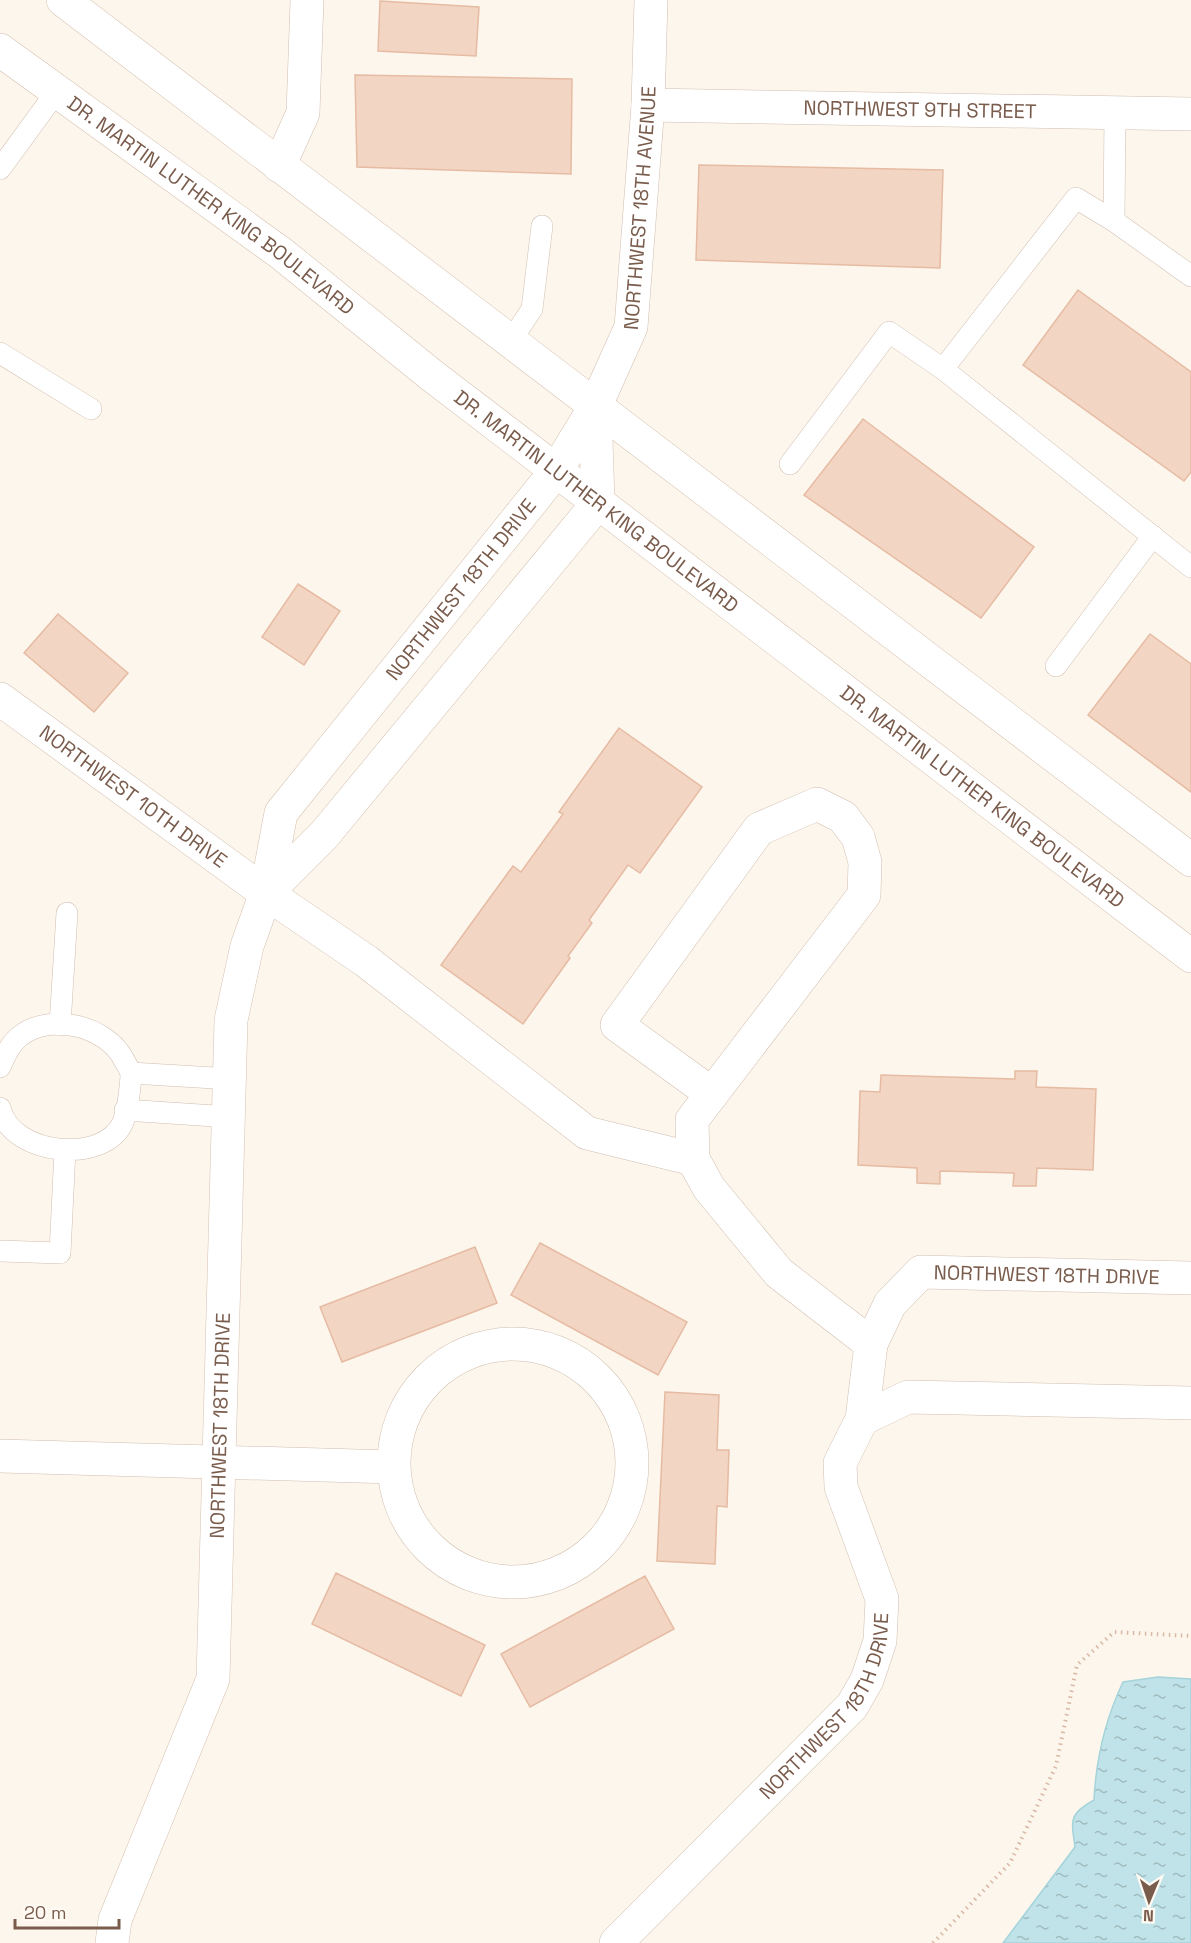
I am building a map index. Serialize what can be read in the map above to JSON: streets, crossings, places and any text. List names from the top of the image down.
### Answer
{
  "streets": {
    "street": [
      "NORTHWEST 9TH STREET",
      "DR. MARTIN LUTHER KING BOULEVARD",
      "NORTHWEST 18TH AVENUE",
      "NORTHWEST 18TH DRIVE",
      "NORTHWEST 10TH DRIVE"
    ]
  },
  "crossings": [
    ["NORTHWEST 9TH STREET", "NORTHWEST 18TH AVENUE"],
    ["DR. MARTIN LUTHER KING BOULEVARD", "NORTHWEST 18TH DRIVE"],
    ["NORTHWEST 18TH AVENUE", "NORTHWEST 18TH DRIVE"],
    ["NORTHWEST 18TH DRIVE", "NORTHWEST 10TH DRIVE"]
  ],
  "scale_bar": "20 m",
  "north": "bottom"
}
